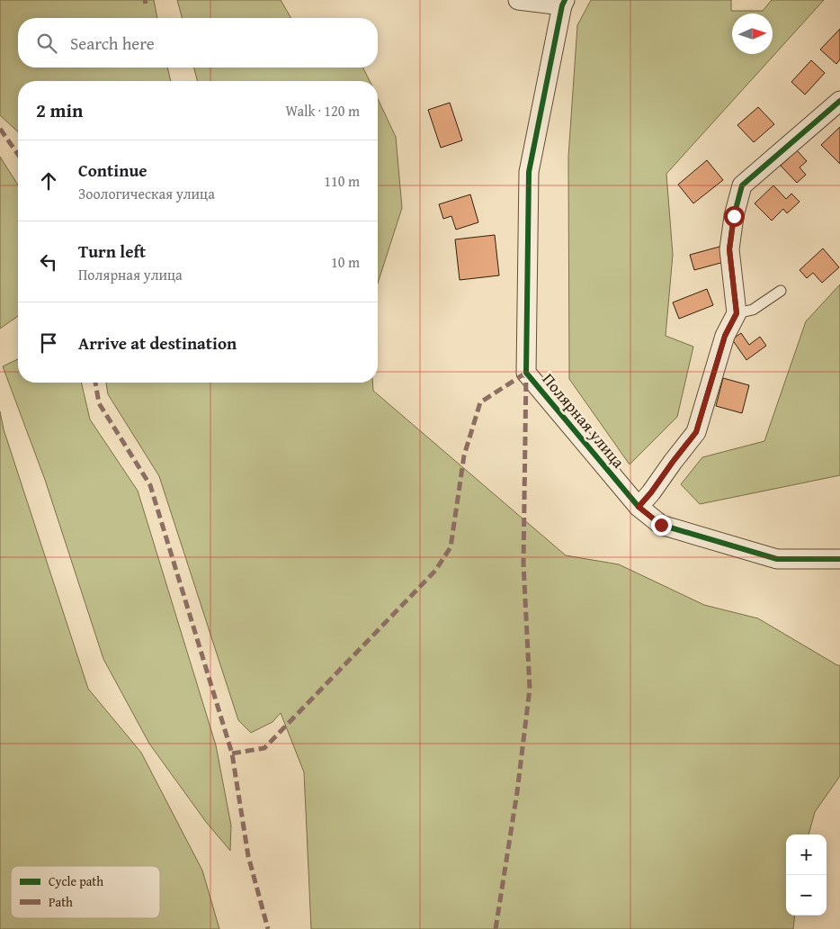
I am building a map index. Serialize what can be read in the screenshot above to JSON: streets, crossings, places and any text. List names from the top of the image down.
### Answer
{
  "streets": {
    "street": ["Полярная улица"]
  },
  "legend": ["Cycle path", "Path"],
  "north": "right",
  "page": {
    "search": "Search here",
    "heading": ["2 min", "Walk · 120 m"],
    "list": [
      ["Continue", "Зоологическая улица", "110 m"],
      ["Turn left", "Полярная улица", "10 m"],
      "Arrive at destination"
    ],
    "map_buttons": ["+", "−"]
  }
}
